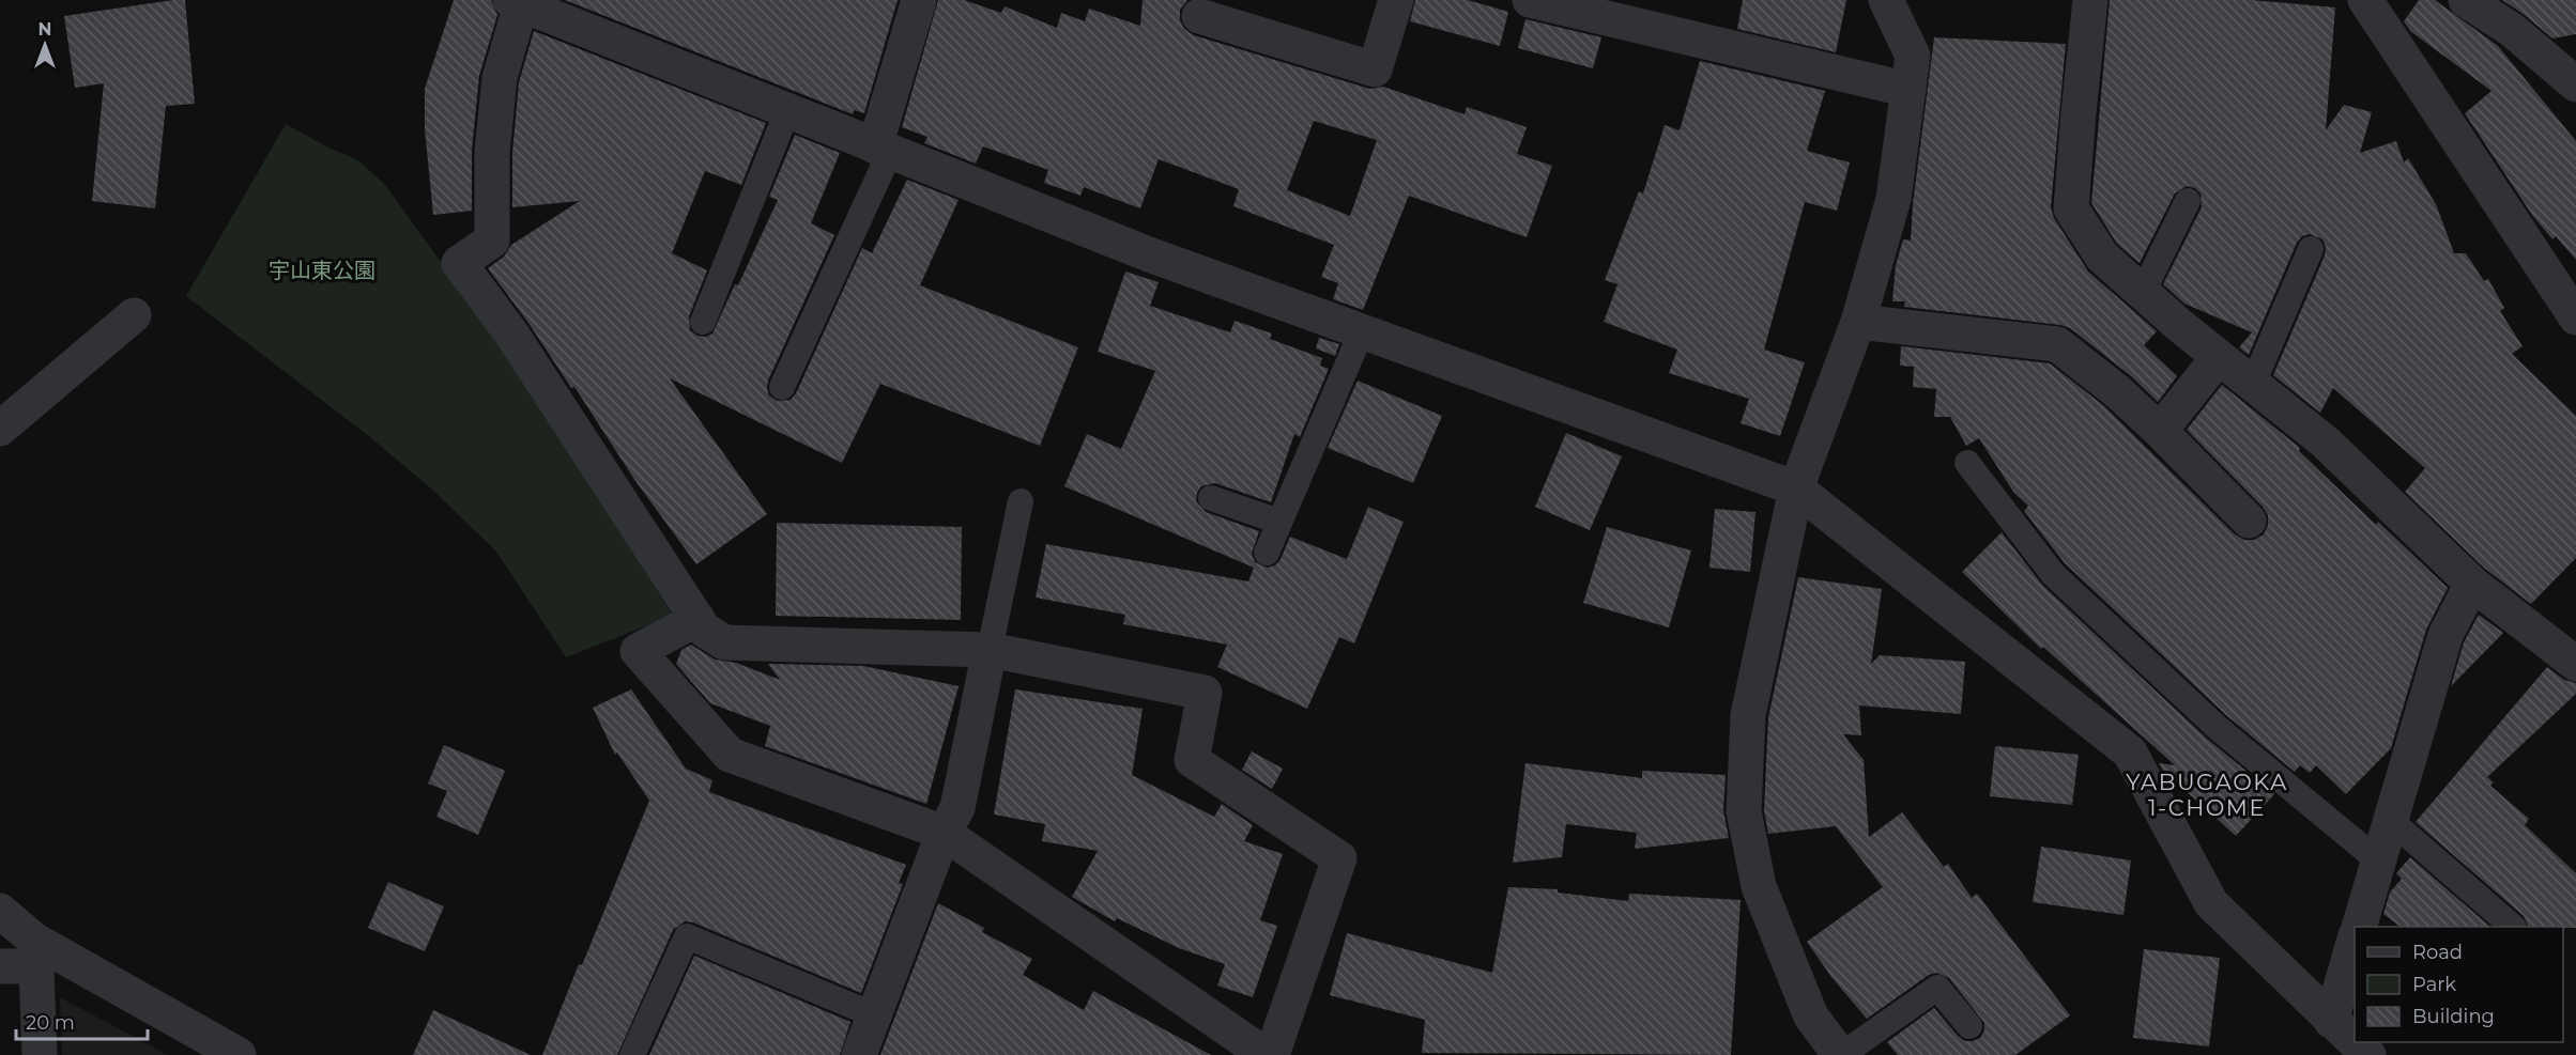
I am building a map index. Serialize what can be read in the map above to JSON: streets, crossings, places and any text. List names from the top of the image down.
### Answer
{
  "districts": ["YABUGAOKA 1-CHOME"],
  "parks": ["宇山東公園"],
  "legend": ["Road", "Park", "Building"],
  "scale_bar": "20 m",
  "north": "top"
}
